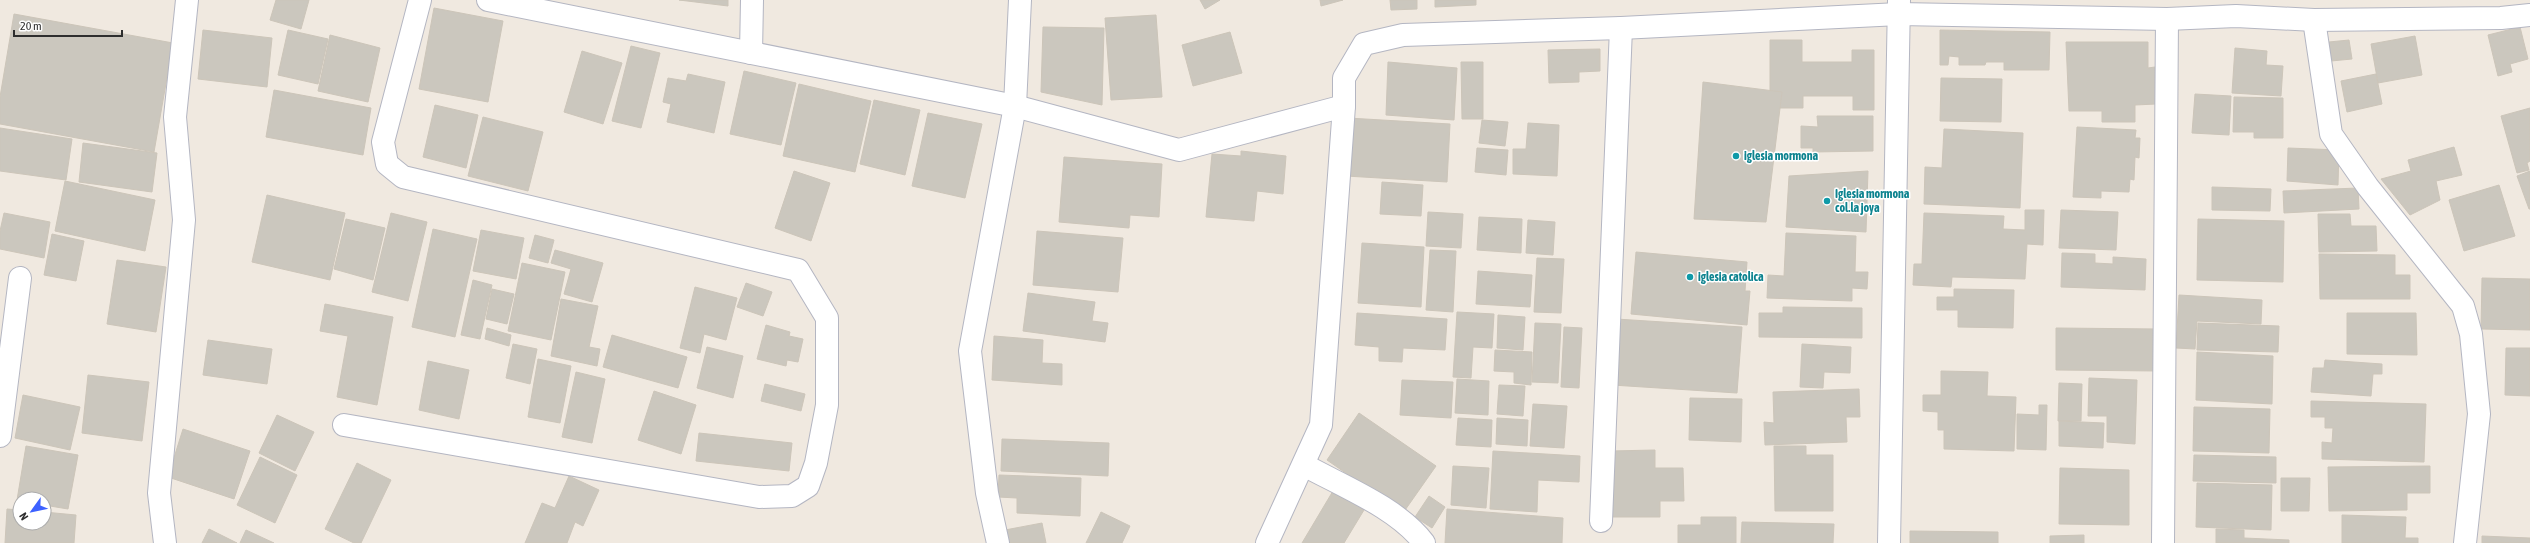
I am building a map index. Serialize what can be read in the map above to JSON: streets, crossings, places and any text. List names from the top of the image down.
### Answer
{
  "places": ["iglesia mormona", "Iglesia mormona col.la joya", "iglesia catolica"],
  "scale_bar": "20 m",
  "north": "bottom left"
}
